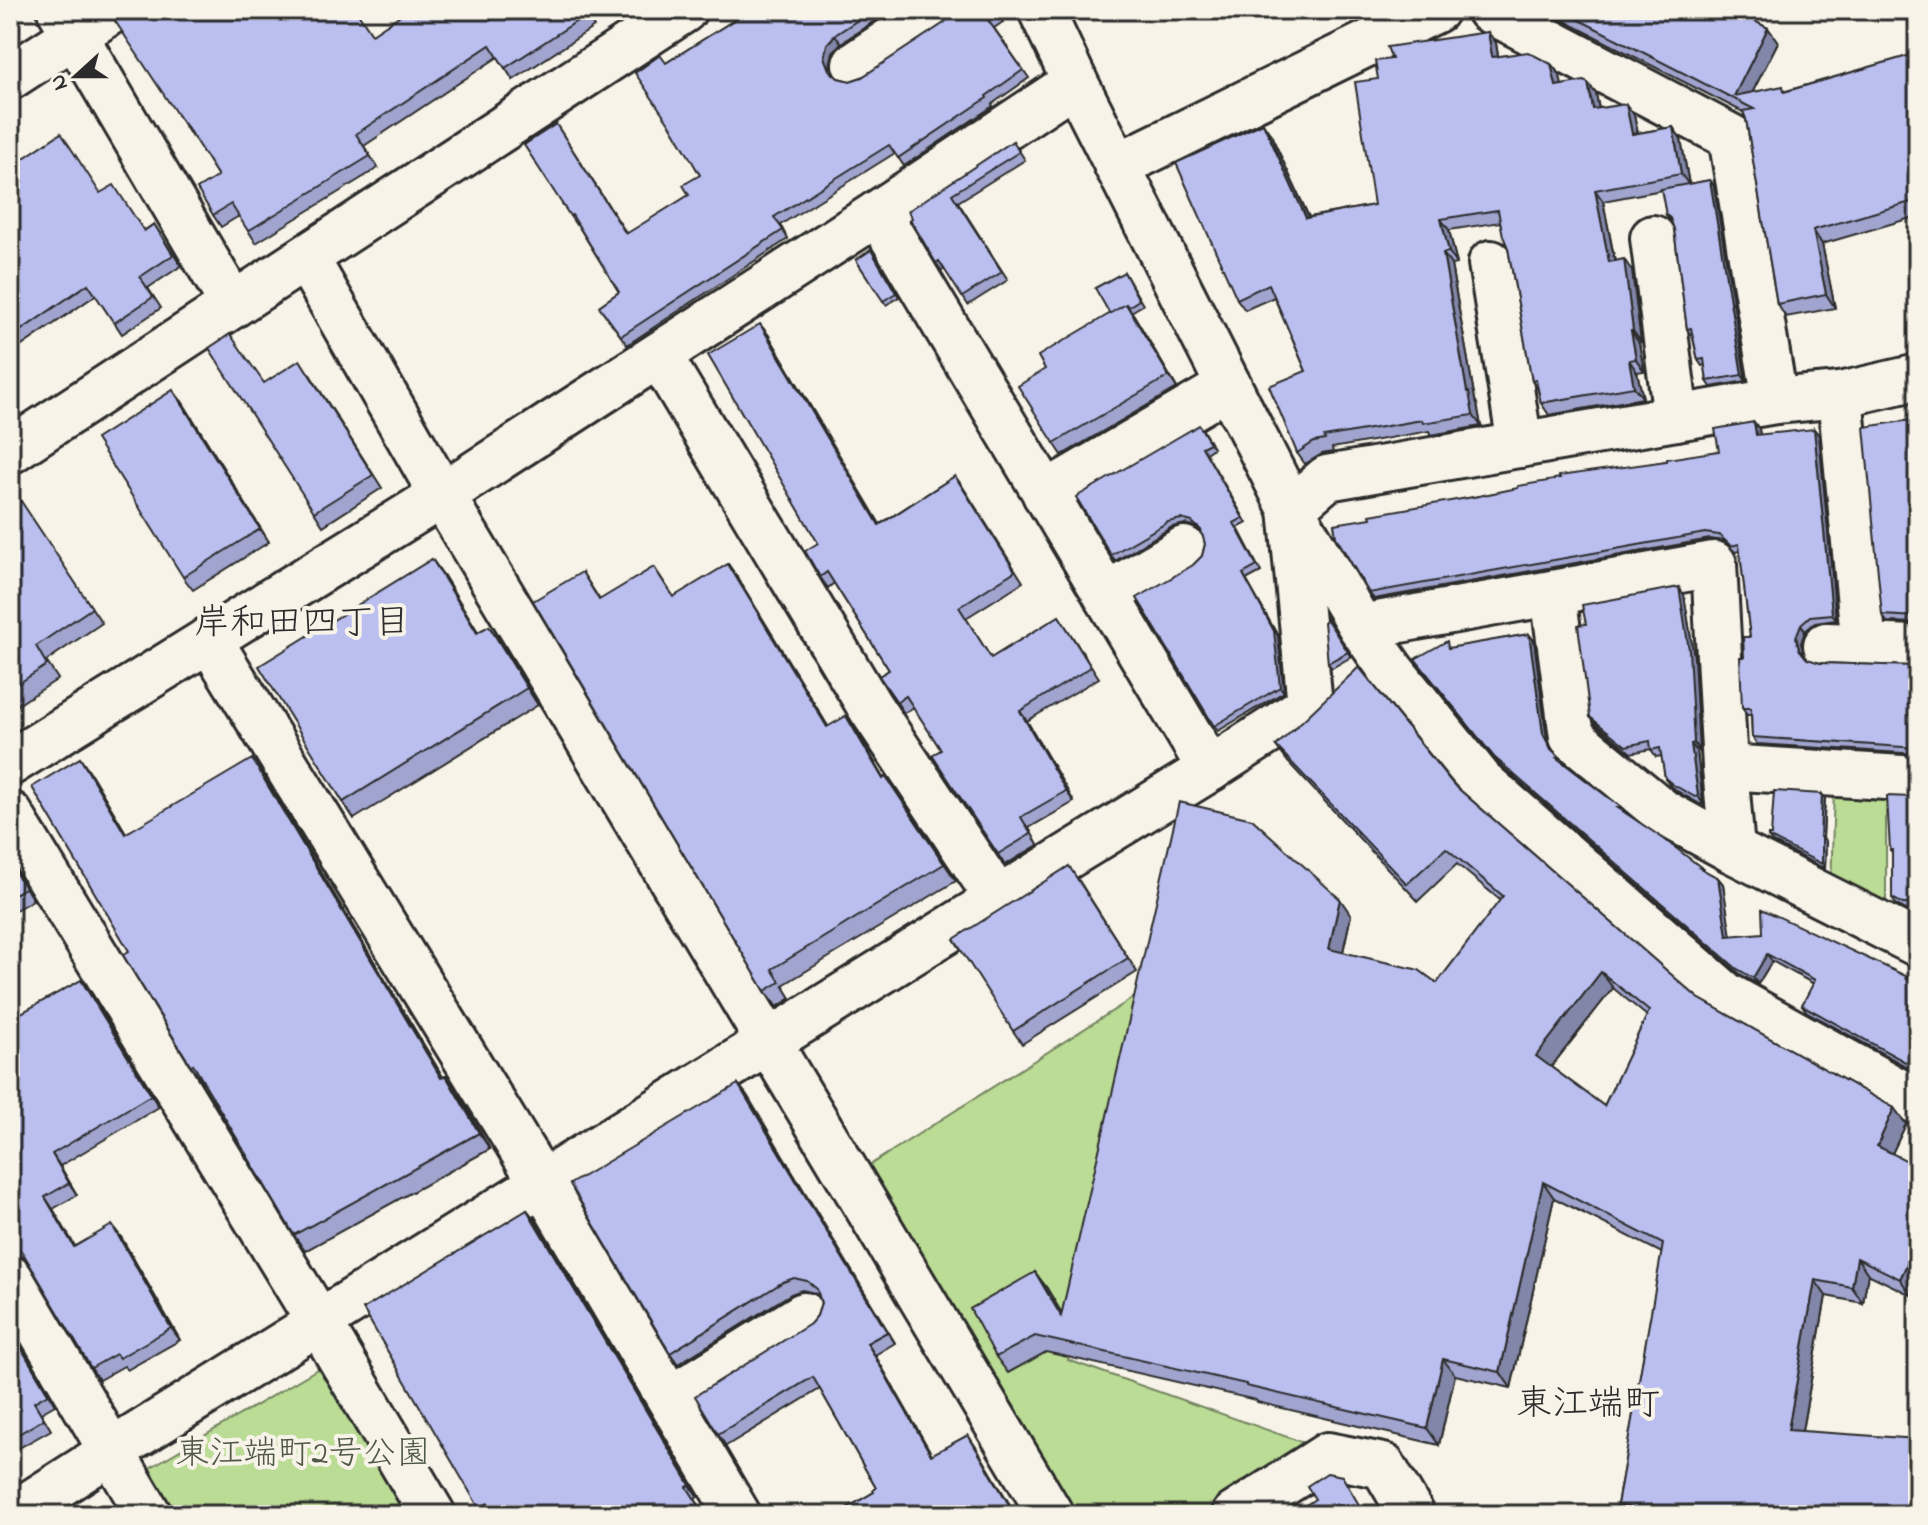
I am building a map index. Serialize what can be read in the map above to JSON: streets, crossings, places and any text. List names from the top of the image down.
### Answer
{
  "districts": ["岸和田四丁目", "東江端町"],
  "parks": ["東江端町2号公園"],
  "north": "left"
}
